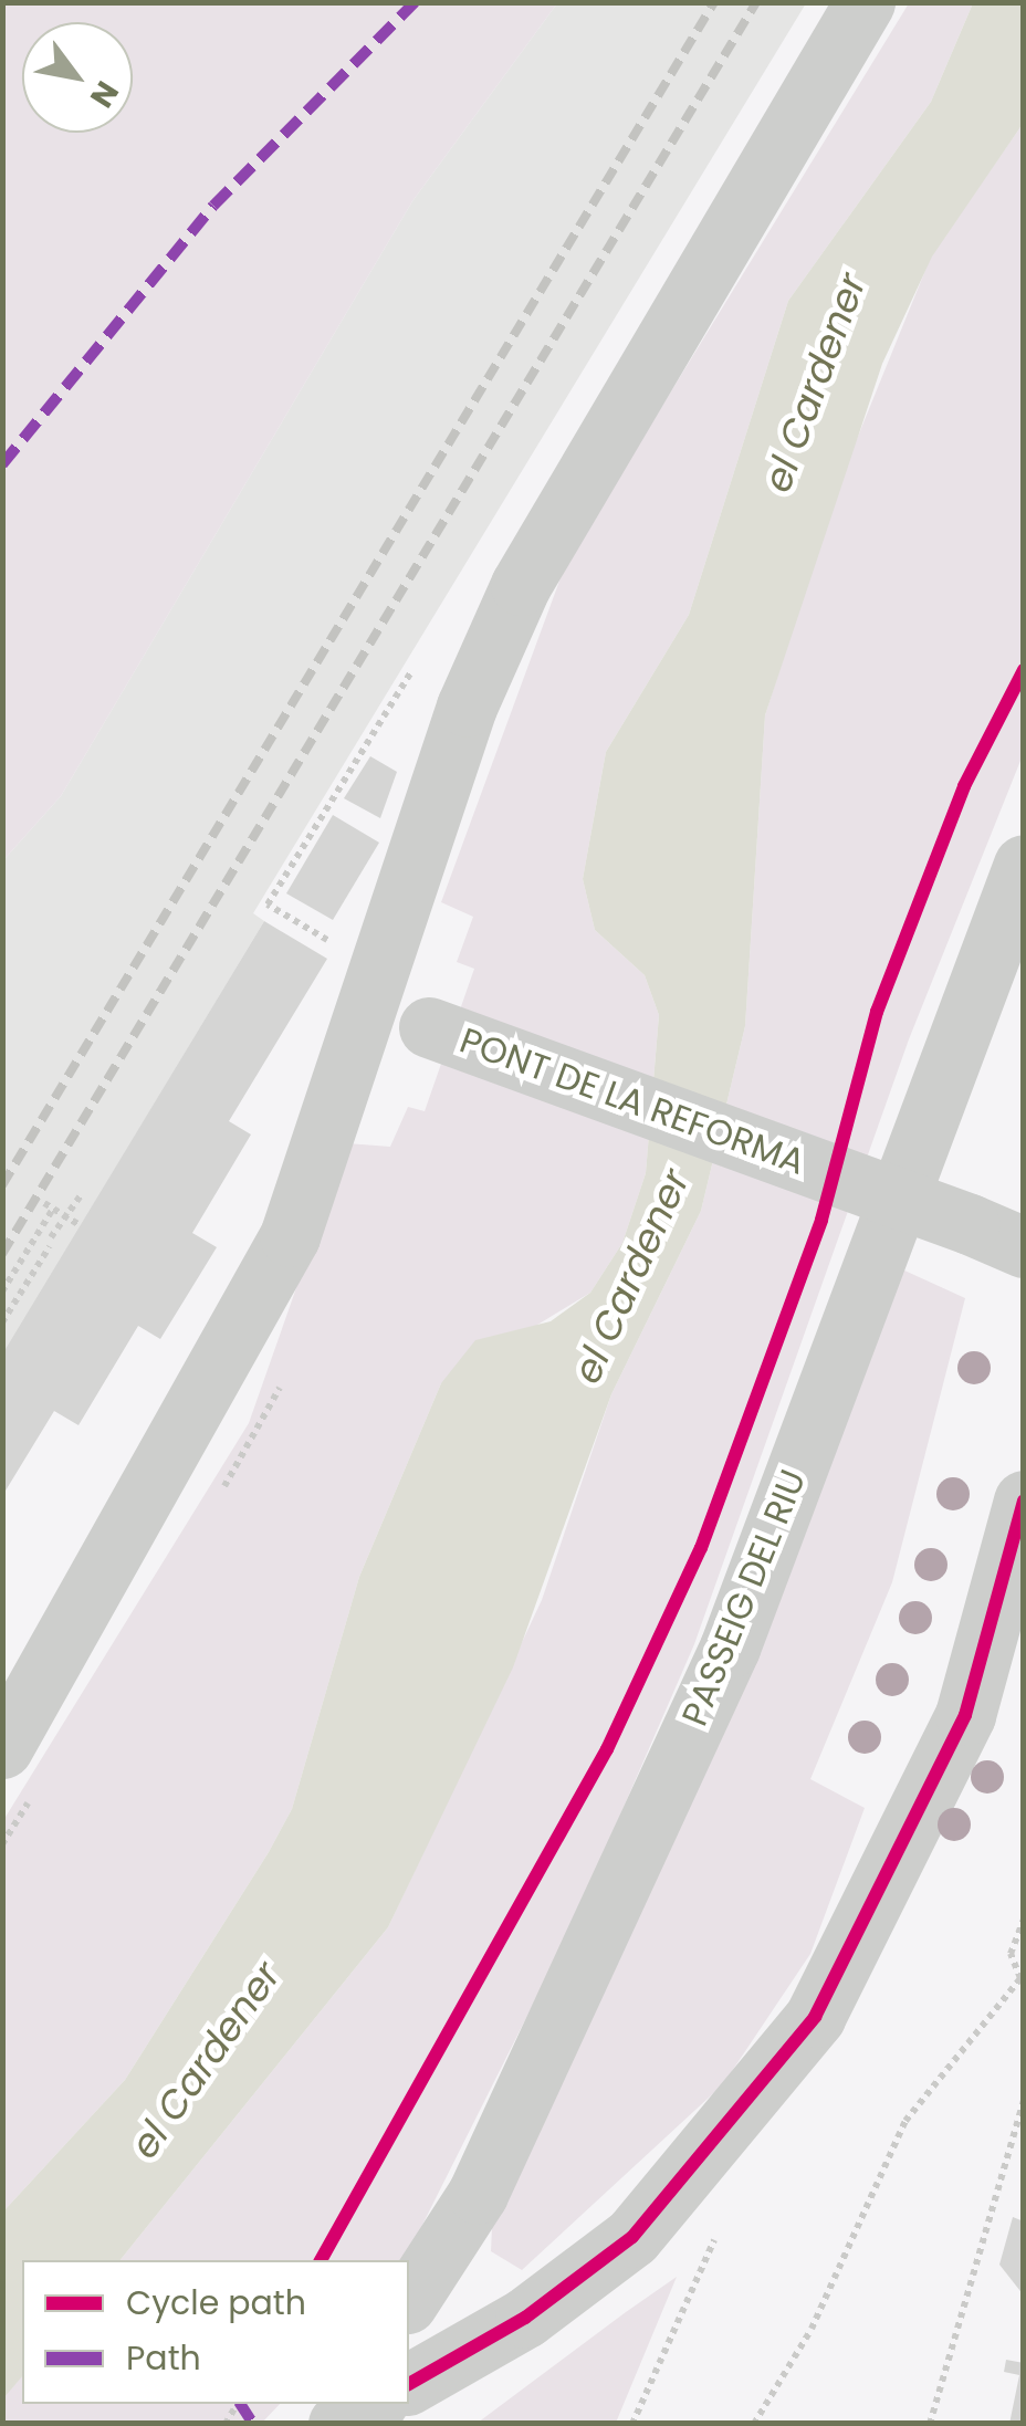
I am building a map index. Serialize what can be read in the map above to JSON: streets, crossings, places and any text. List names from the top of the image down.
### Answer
{
  "streets": {
    "street": ["PONT DE LA REFORMA", "PASSEIG DEL RIU"]
  },
  "water": ["el Cardener"],
  "legend": ["Cycle path", "Path"],
  "north": "bottom right"
}
